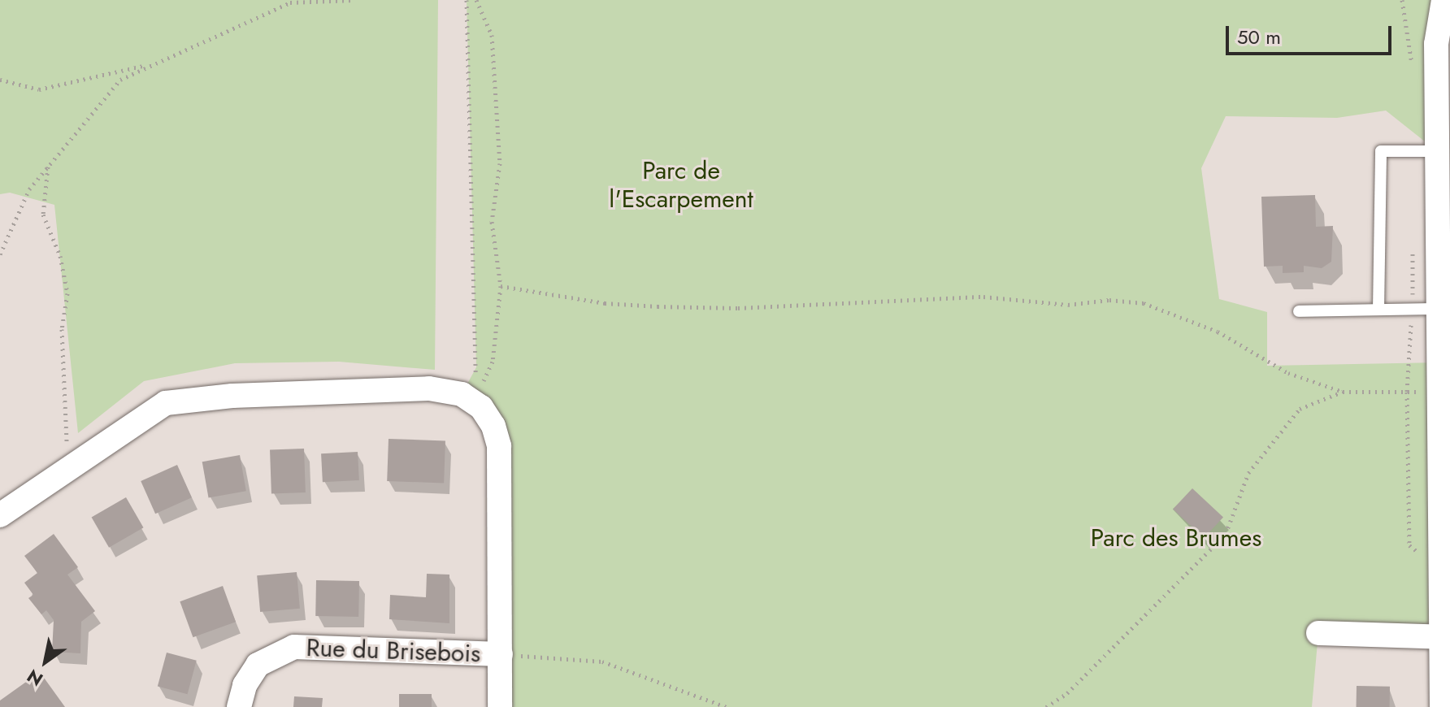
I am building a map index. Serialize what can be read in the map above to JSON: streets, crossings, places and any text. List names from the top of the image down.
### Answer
{
  "streets": {
    "street": ["Rue du Brisebois"]
  },
  "parks": ["Parc de l'Escarpement", "Parc des Brumes"],
  "scale_bar": "50 m",
  "north": "bottom left"
}
